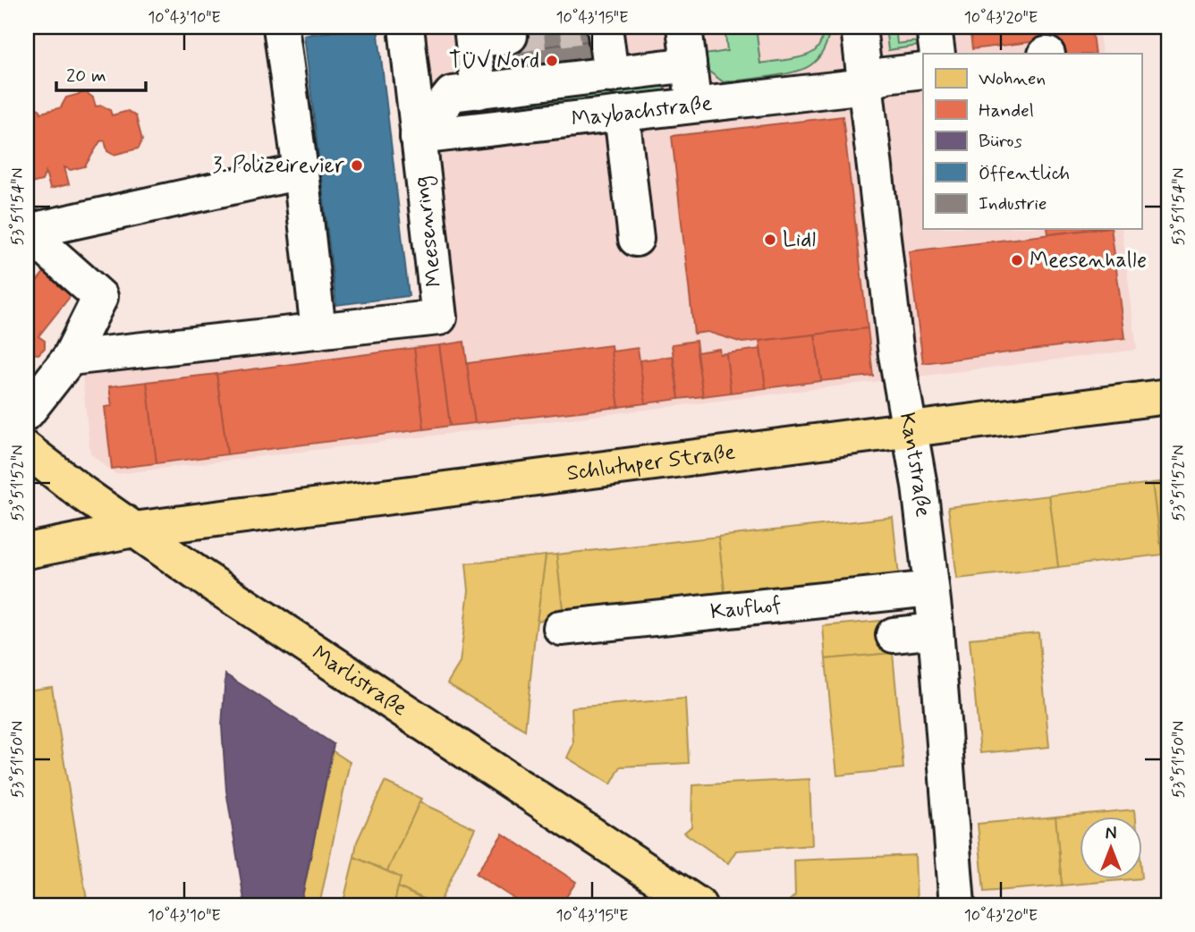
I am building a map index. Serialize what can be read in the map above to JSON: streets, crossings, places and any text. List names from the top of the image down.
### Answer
{
  "streets": {
    "main road": ["Schlutuper Straße", "Marlistraße"],
    "street": [
      "Maybachstraße",
      "Meesenring",
      "Kantstraße",
      "Kaufhof"
    ]
  },
  "crossings": [
    ["Maybachstraße", "Meesenring"],
    ["Maybachstraße", "Kantstraße"],
    ["Schlutuper Straße", "Kantstraße"],
    ["Schlutuper Straße", "Marlistraße"],
    ["Kantstraße", "Kaufhof"]
  ],
  "places": [
    "TÜV Nord",
    "3. Polizeirevier",
    "Lidl",
    "Meesenhalle"
  ],
  "legend": [
    "Wohnen",
    "Handel",
    "Büros",
    "Öffentlich",
    "Industrie"
  ],
  "scale_bar": "20 m",
  "north": "top",
  "coordinates": [
    "10°43'10\"E",
    "10°43'15\"E",
    "10°43'20\"E",
    "53°51'54\"N",
    "53°51'52\"N",
    "53°51'50\"N"
  ]
}
